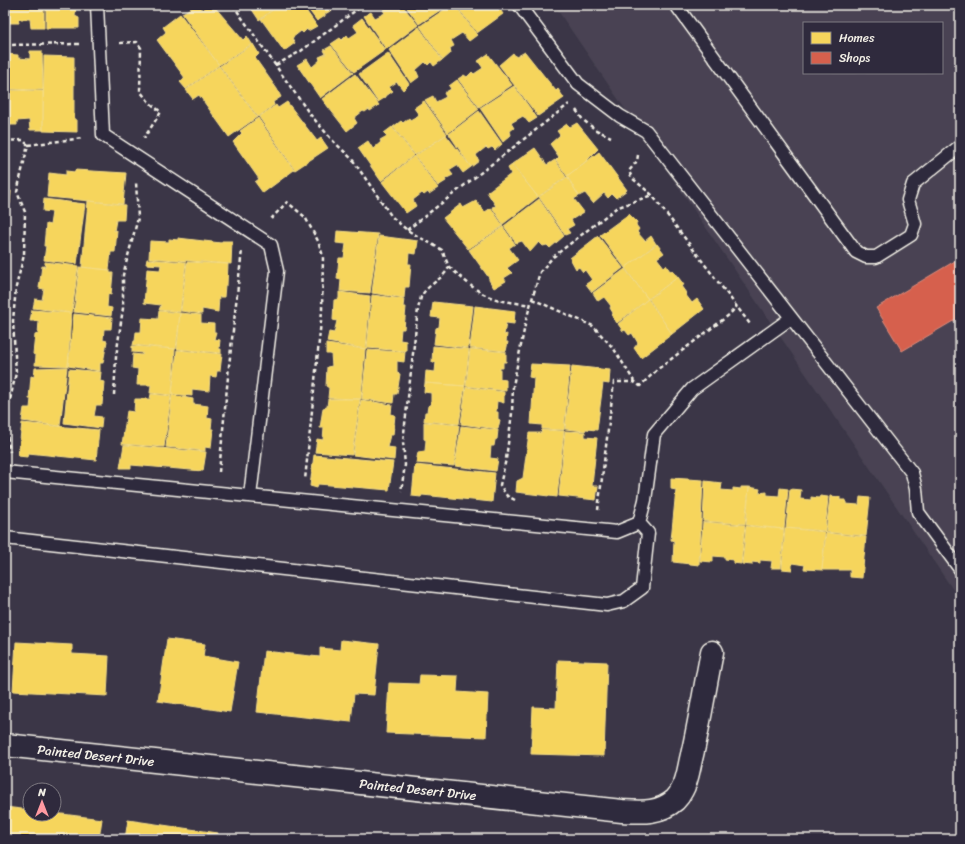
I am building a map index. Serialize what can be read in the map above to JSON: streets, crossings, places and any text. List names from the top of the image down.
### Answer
{
  "streets": {
    "street": ["Painted Desert Drive"]
  },
  "legend": ["Homes", "Shops"],
  "north": "top"
}
